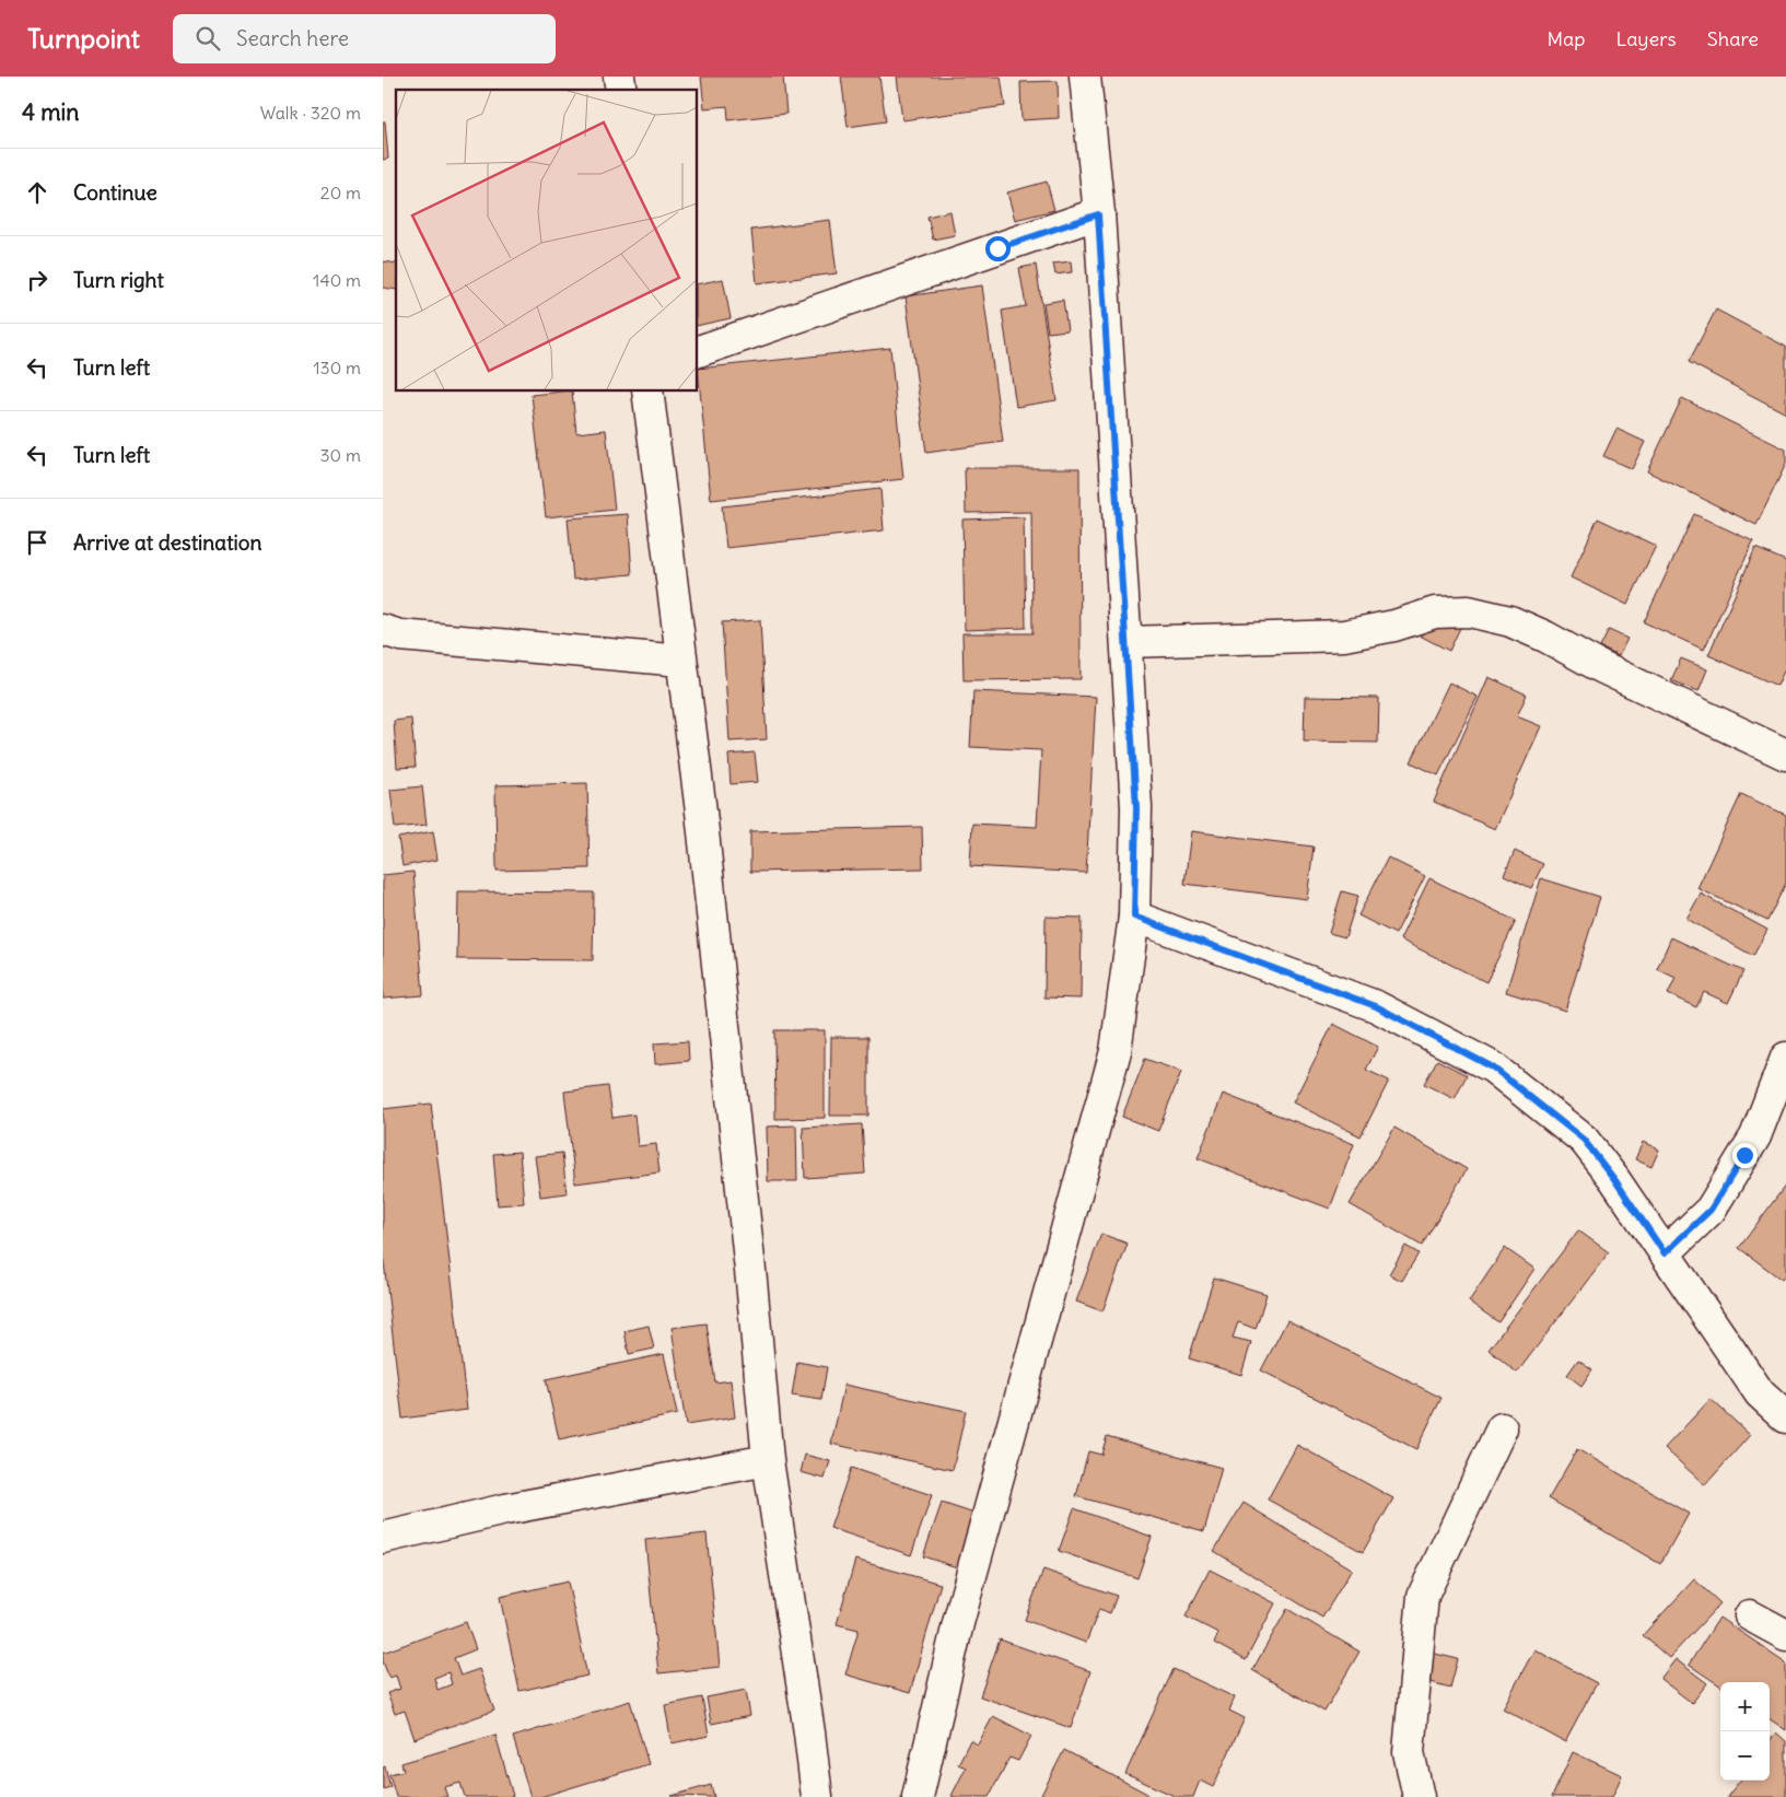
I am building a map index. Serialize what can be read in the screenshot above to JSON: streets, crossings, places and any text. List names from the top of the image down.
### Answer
{
  "page": {
    "header": "Turnpoint",
    "search": "Search here",
    "nav": ["Map", "Layers", "Share"],
    "heading": ["4 min", "Walk · 320 m"],
    "list": [
      ["Continue", "20 m"],
      ["Turn right", "140 m"],
      ["Turn left", "130 m"],
      ["Turn left", "30 m"],
      "Arrive at destination"
    ],
    "map_buttons": ["+", "−"]
  }
}
